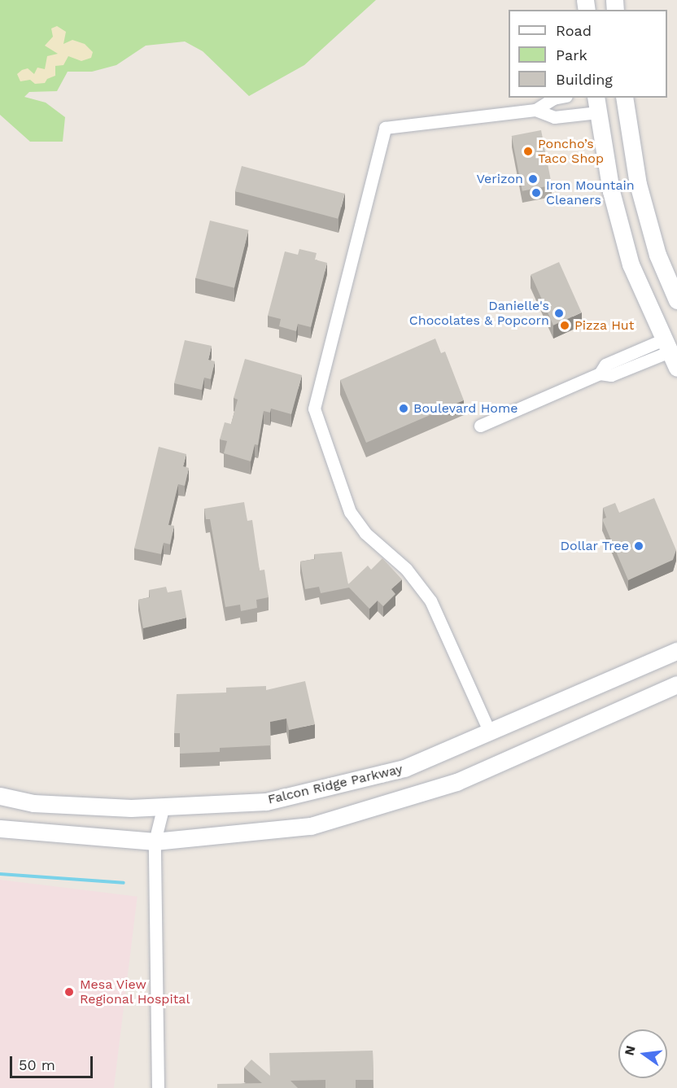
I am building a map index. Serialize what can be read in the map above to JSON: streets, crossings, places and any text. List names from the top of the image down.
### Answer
{
  "streets": {
    "main road": ["Falcon Ridge Parkway"]
  },
  "places": [
    "Poncho’s Taco Shop",
    "Verizon",
    "Iron Mountain Cleaners",
    "Danielle's Chocolates & Popcorn",
    "Pizza Hut",
    "Boulevard Home",
    "Dollar Tree",
    "Mesa View Regional Hospital"
  ],
  "legend": ["Road", "Park", "Building"],
  "scale_bar": "50 m",
  "north": "left"
}
